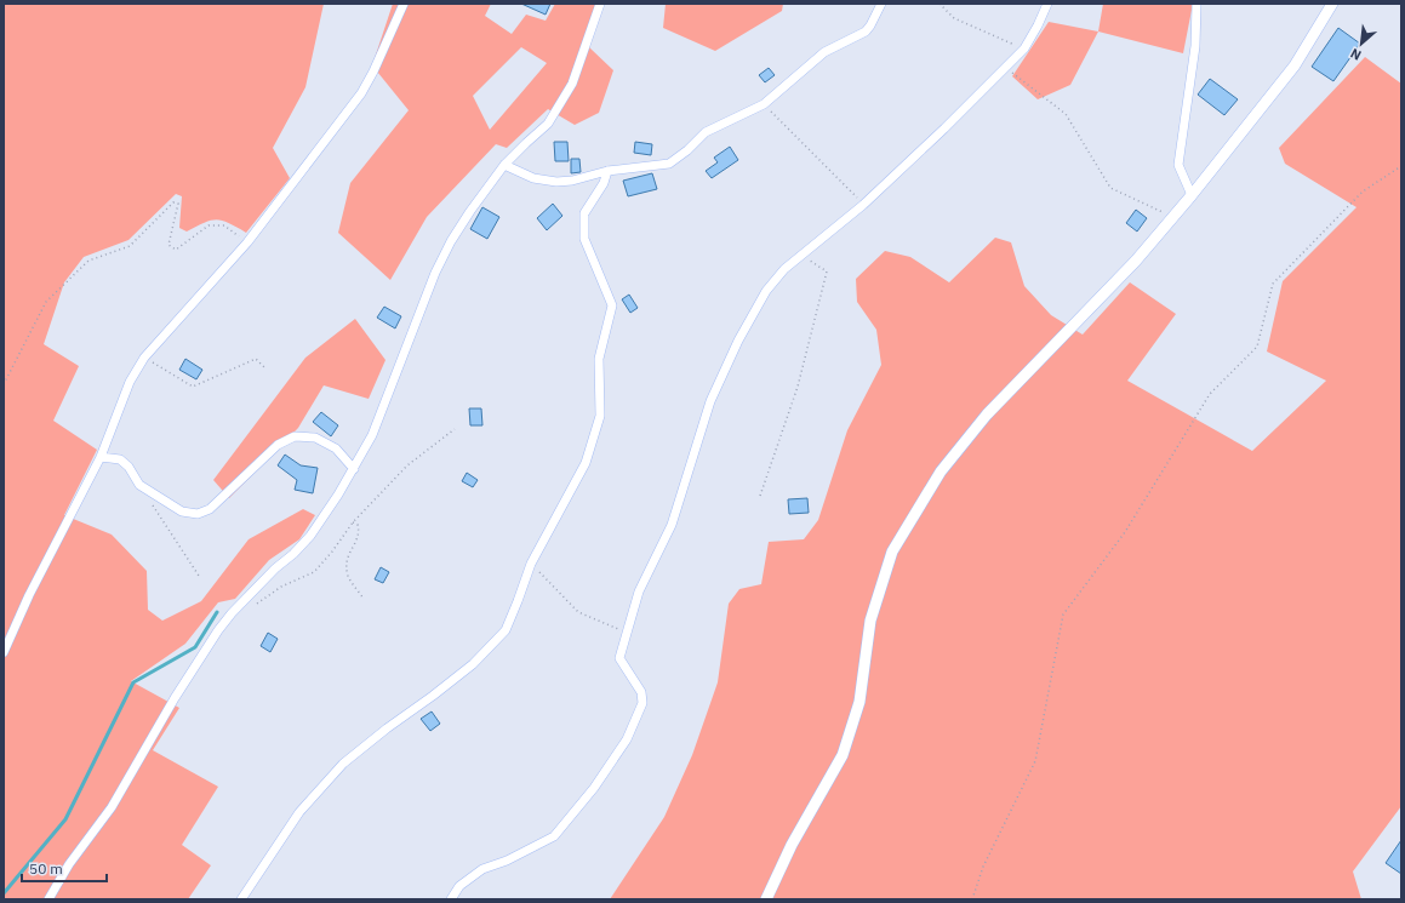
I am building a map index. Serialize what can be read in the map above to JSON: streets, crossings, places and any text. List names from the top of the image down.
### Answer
{
  "scale_bar": "50 m",
  "north": "bottom left"
}
